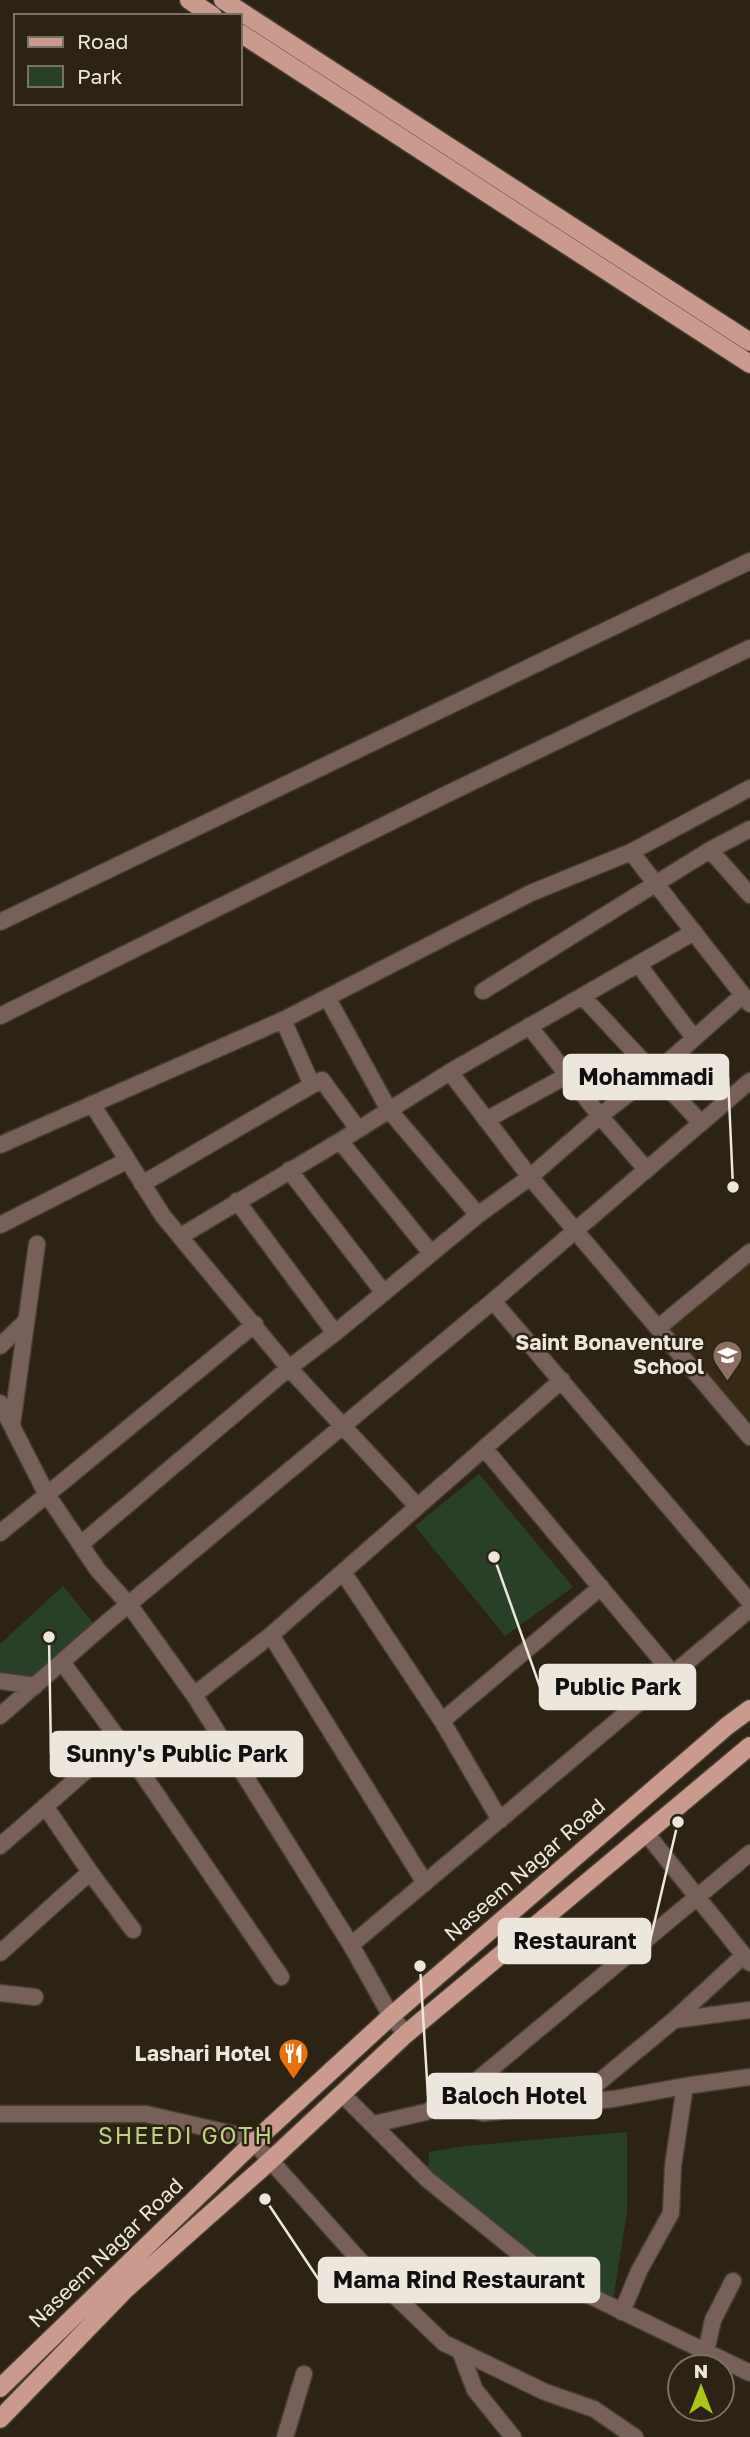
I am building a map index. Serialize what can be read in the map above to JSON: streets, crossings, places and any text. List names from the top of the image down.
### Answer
{
  "streets": {
    "main road": ["Naseem Nagar Road"]
  },
  "districts": ["SHEEDI GOTH"],
  "places": {
    "other": [
      "Mohammadi",
      "Public Park",
      "Sunny's Public Park",
      "Restaurant",
      "Baloch Hotel",
      "Mama Rind Restaurant"
    ],
    "school or university": ["Saint Bonaventure School"],
    "restaurant": ["Lashari Hotel"]
  },
  "legend": ["Road", "Park"],
  "north": "top"
}
